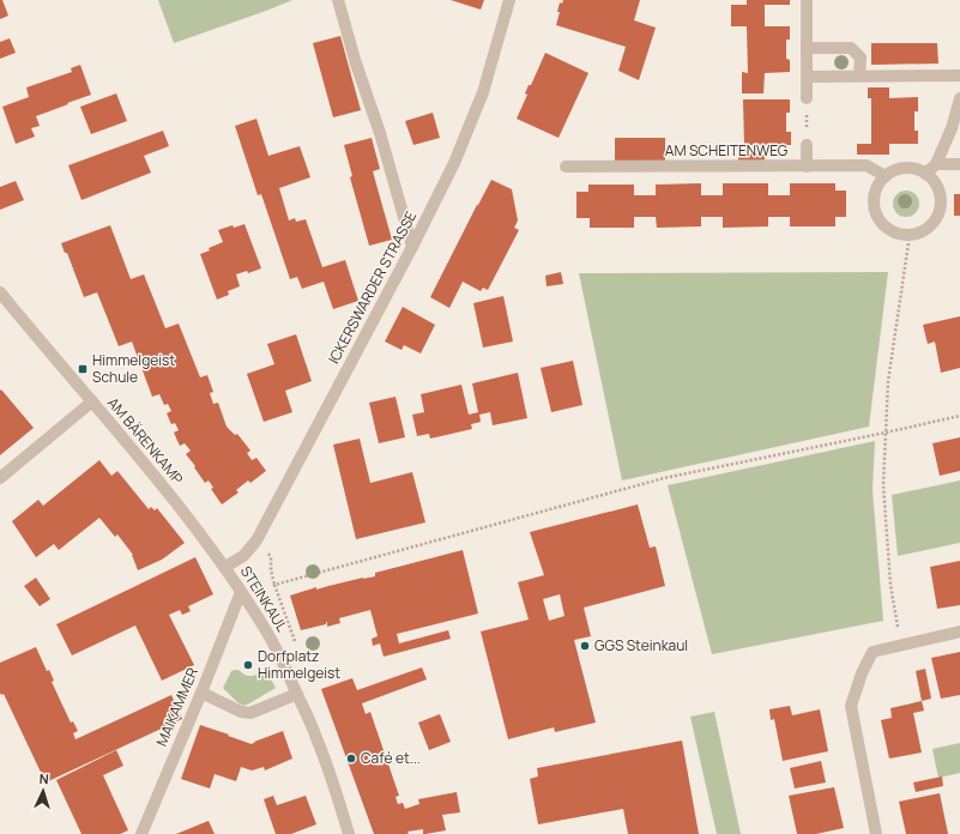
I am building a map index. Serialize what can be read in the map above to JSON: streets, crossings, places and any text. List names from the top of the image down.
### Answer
{
  "streets": {
    "street": [
      "AM SCHEITENWEG",
      "ICKERSWARDER STRASSE",
      "AM BÄRENKAMP",
      "STEINKAUL",
      "MAIKAMMER"
    ]
  },
  "crossings": [
    ["ICKERSWARDER STRASSE", "AM BÄRENKAMP"],
    ["ICKERSWARDER STRASSE", "STEINKAUL"],
    ["AM BÄRENKAMP", "STEINKAUL"],
    ["STEINKAUL", "MAIKAMMER"]
  ],
  "places": {
    "transit": ["Himmelgeist Schule"],
    "other": ["GGS Steinkaul", "Dorfplatz Himmelgeist", "Café et..."]
  },
  "north": "top"
}
